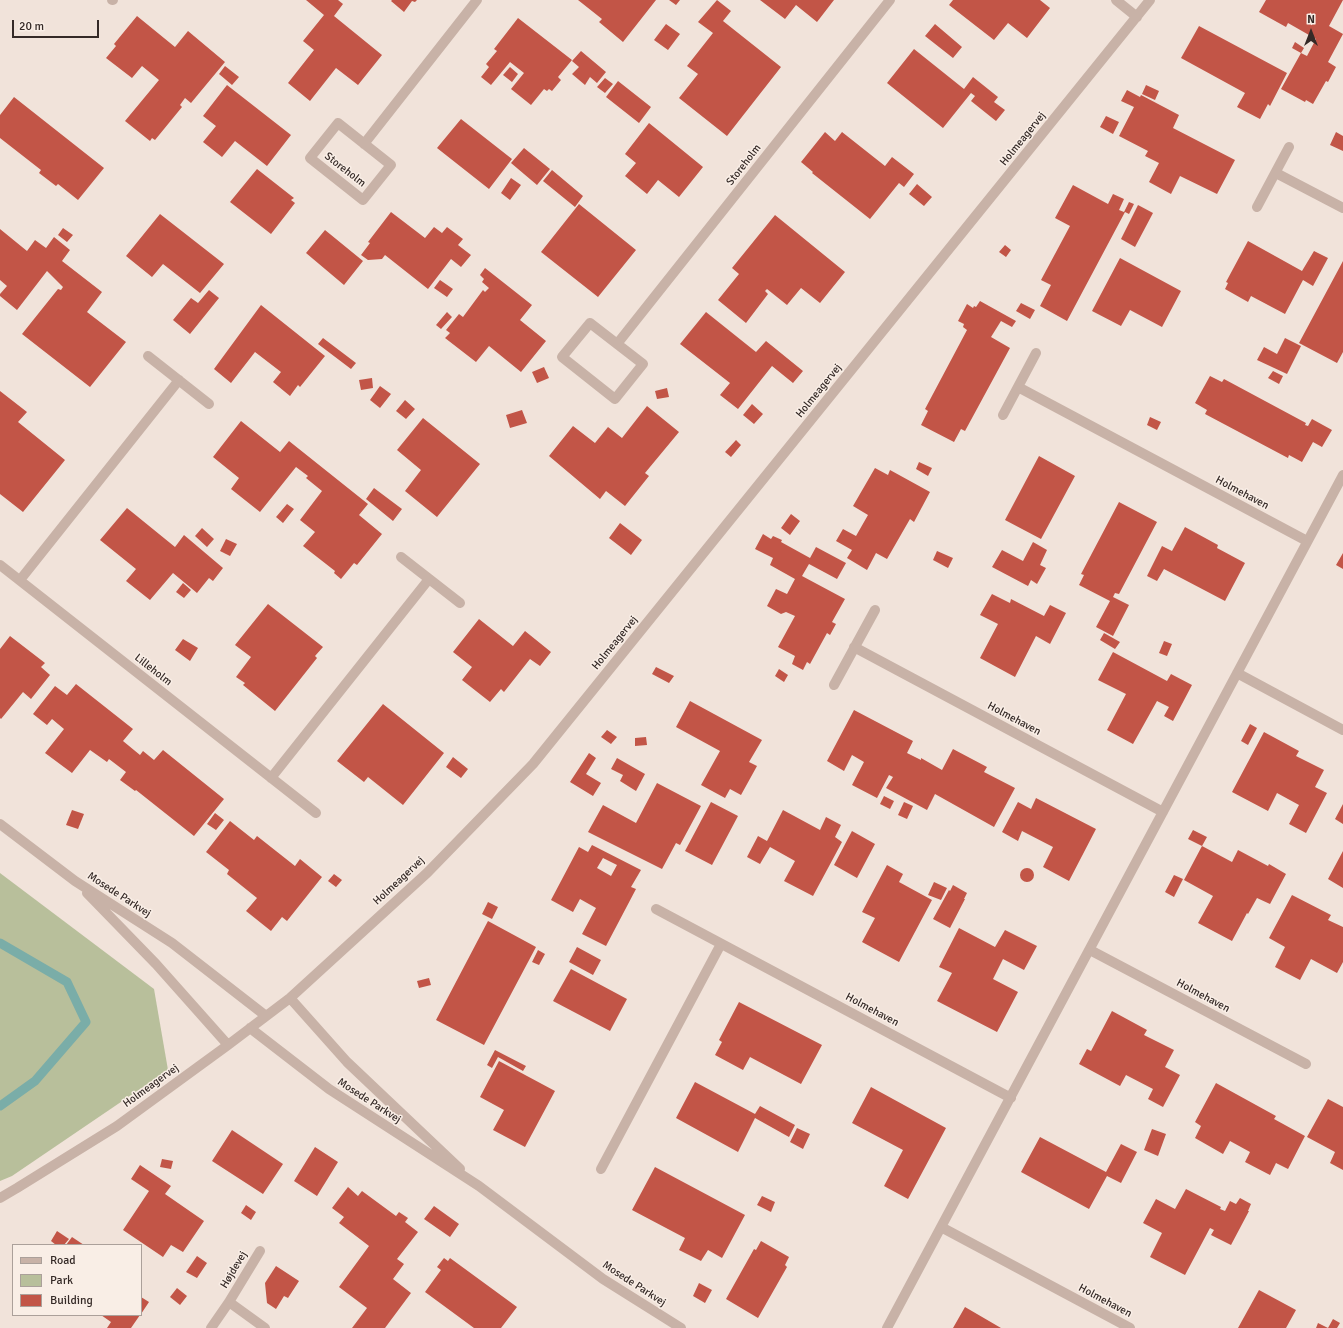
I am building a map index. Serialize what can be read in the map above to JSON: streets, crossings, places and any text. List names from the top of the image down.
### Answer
{
  "streets": {
    "street": [
      "Holmeagervej",
      "Storeholm",
      "Holmehaven",
      "Lilleholm",
      "Mosede Parkvej",
      "Højdevej"
    ]
  },
  "crossings": [
    ["Holmeagervej", "Mosede Parkvej"]
  ],
  "legend": ["Road", "Park", "Building"],
  "scale_bar": "20 m",
  "north": "top"
}
